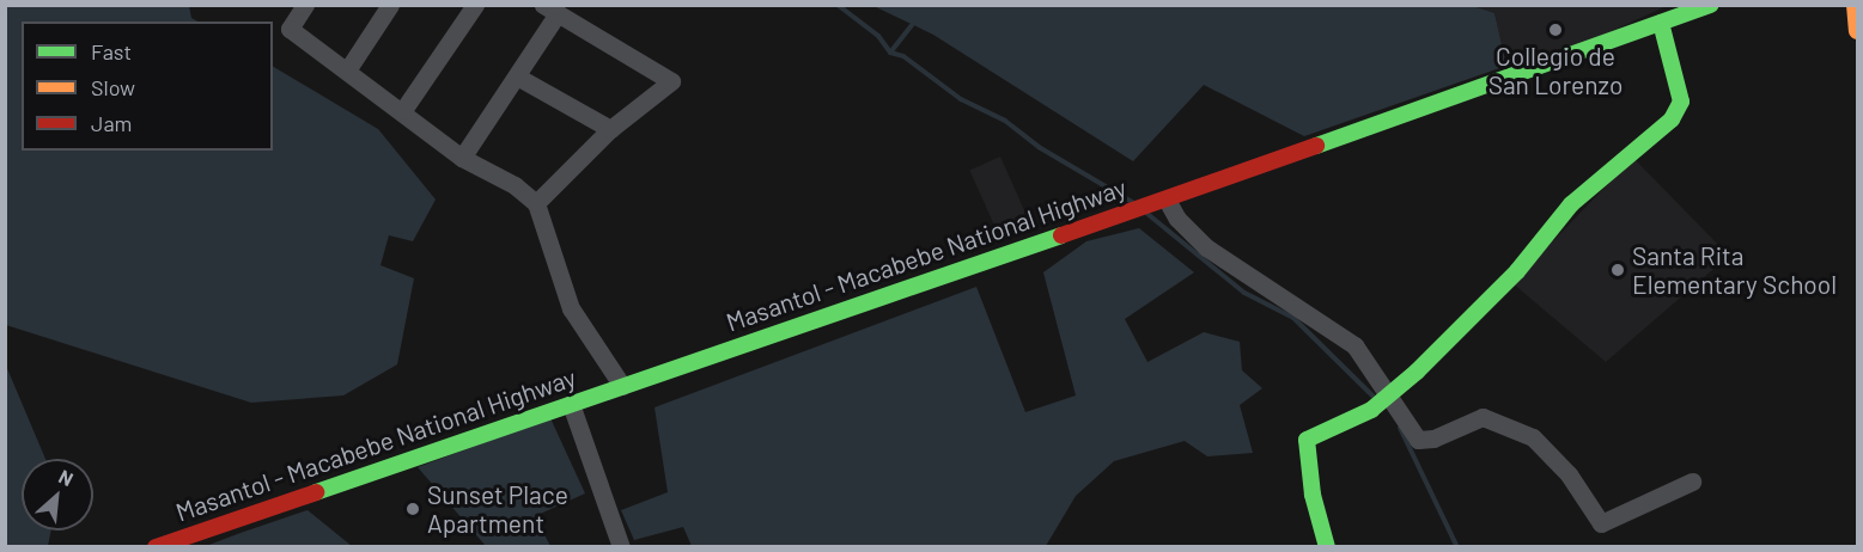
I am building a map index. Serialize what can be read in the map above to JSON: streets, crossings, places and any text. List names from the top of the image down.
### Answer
{
  "streets": {
    "main road": ["Masantol - Macabebe National Highway"]
  },
  "places": ["Collegio de San Lorenzo", "Santa Rita Elementary School", "Sunset Place Apartment"],
  "legend": ["Fast", "Slow", "Jam"],
  "north": "top right"
}
